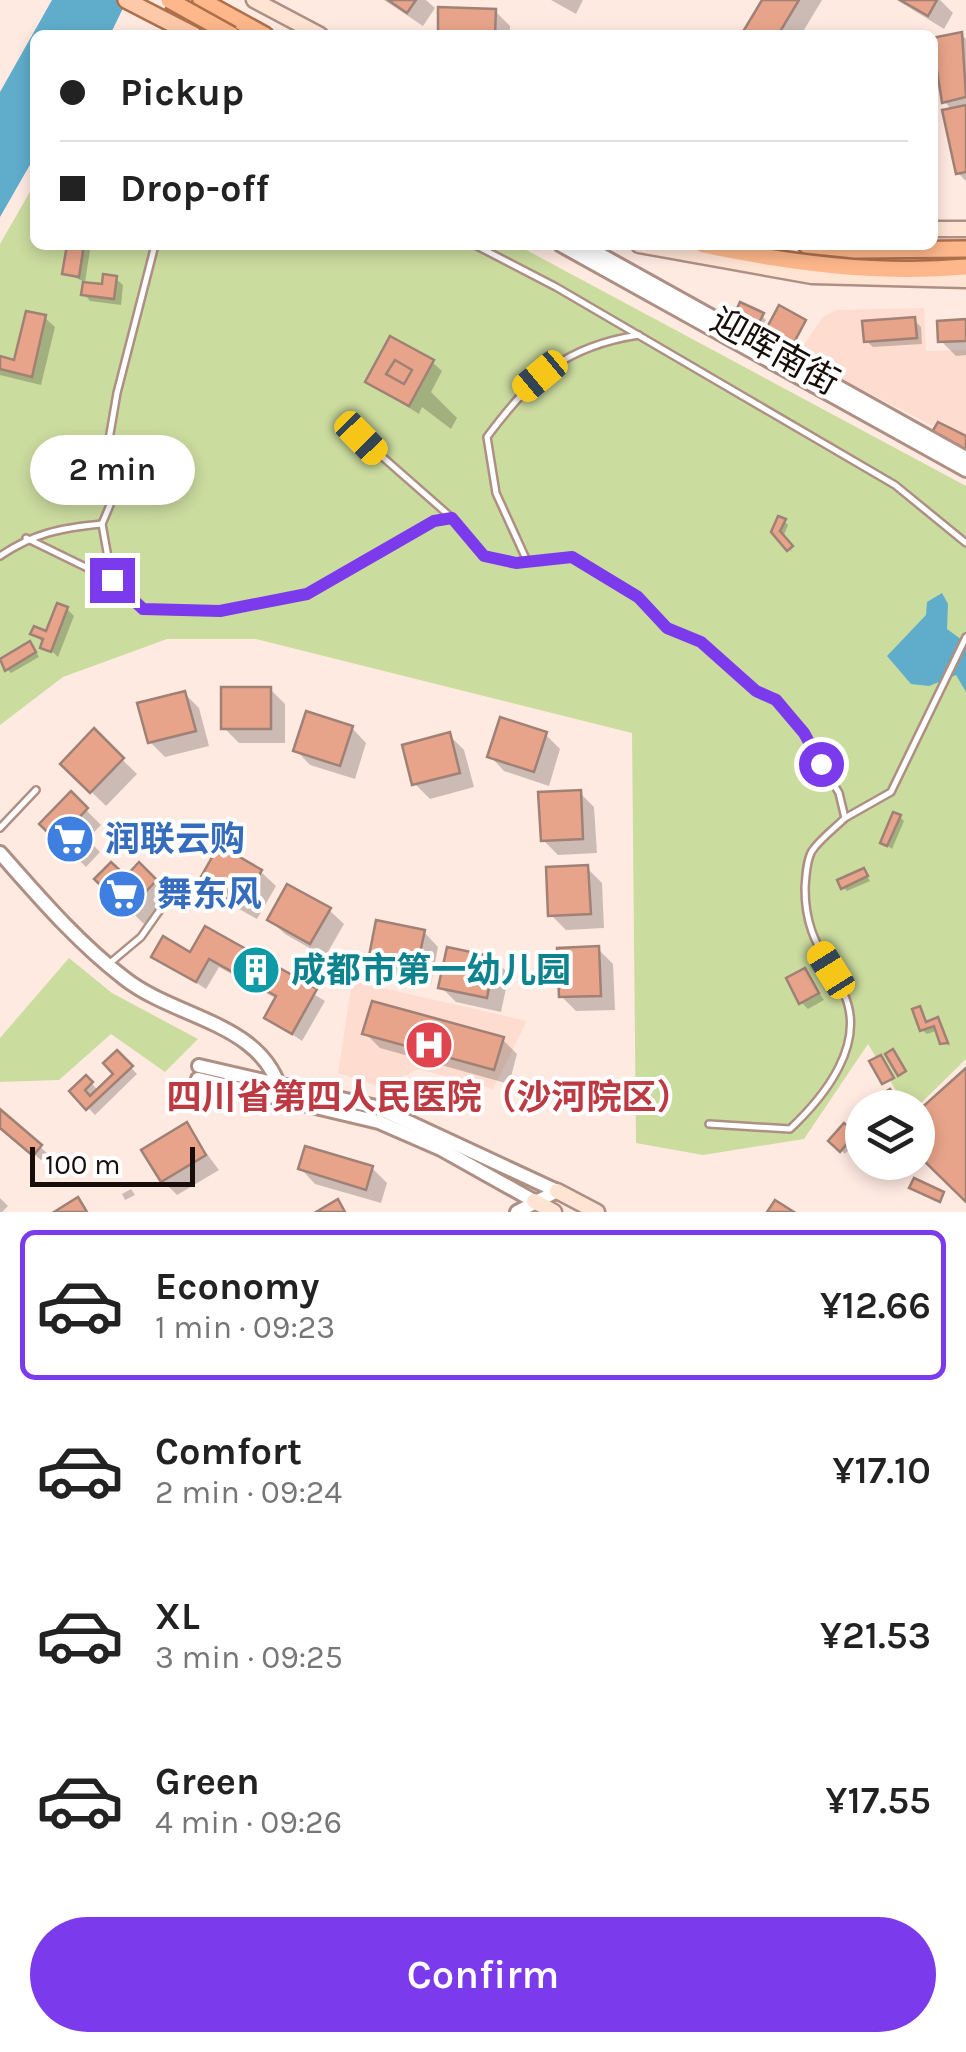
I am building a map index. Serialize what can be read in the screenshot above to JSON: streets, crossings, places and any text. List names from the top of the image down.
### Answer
{
  "streets": {
    "street": ["迎晖南街"]
  },
  "places": {
    "supermarket": ["润联云购", "舞东风"],
    "building": ["成都市第一幼儿园"],
    "hospital": ["四川省第四人民医院（沙河院区）"]
  },
  "scale_bar": "100 m",
  "page": {
    "banner": ["Pickup", "Drop-off"],
    "bubble": "2 min",
    "scale": "100 m",
    "list": [
      {
        "name": "Economy",
        "note": "1 min · 09:23",
        "value": "¥12.66"
      },
      {
        "name": "Comfort",
        "note": "2 min · 09:24",
        "value": "¥17.10"
      },
      {
        "name": "XL",
        "note": "3 min · 09:25",
        "value": "¥21.53"
      },
      {
        "name": "Green",
        "note": "4 min · 09:26",
        "value": "¥17.55"
      }
    ],
    "buttons": "Confirm"
  }
}
